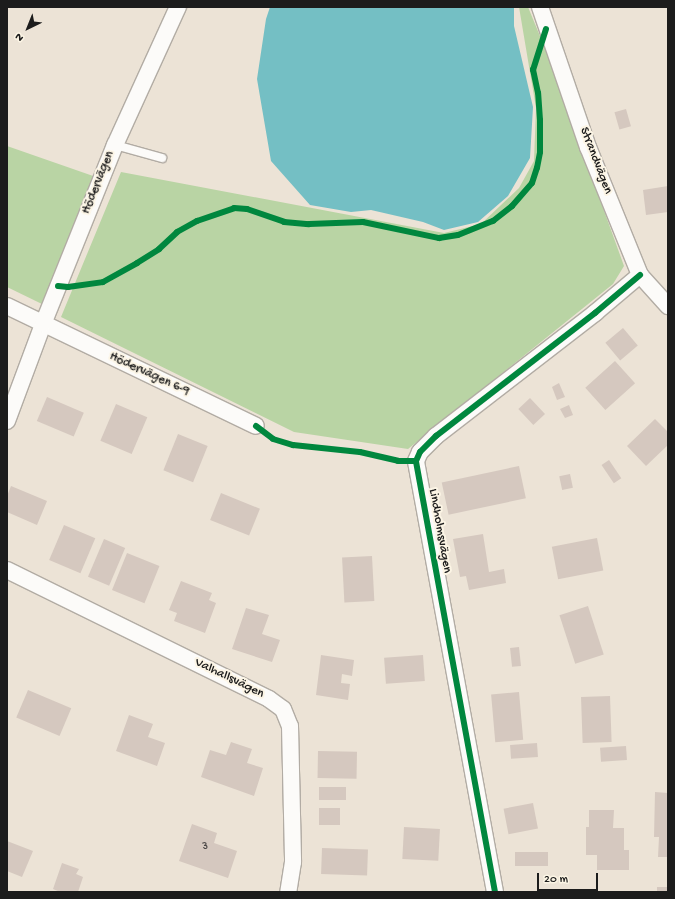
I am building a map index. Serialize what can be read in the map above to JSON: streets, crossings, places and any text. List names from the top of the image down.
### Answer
{
  "streets": {
    "street": [
      "Strandvägen",
      "Hödervägen",
      "Hödervägen 6-9",
      "Lindholmsvägen",
      "Valhallsvägen"
    ]
  },
  "crossings": [
    ["Strandvägen", "Lindholmsvägen"],
    ["Hödervägen", "Hödervägen 6-9"]
  ],
  "house_numbers": ["3"],
  "scale_bar": "20 m",
  "north": "bottom left"
}
